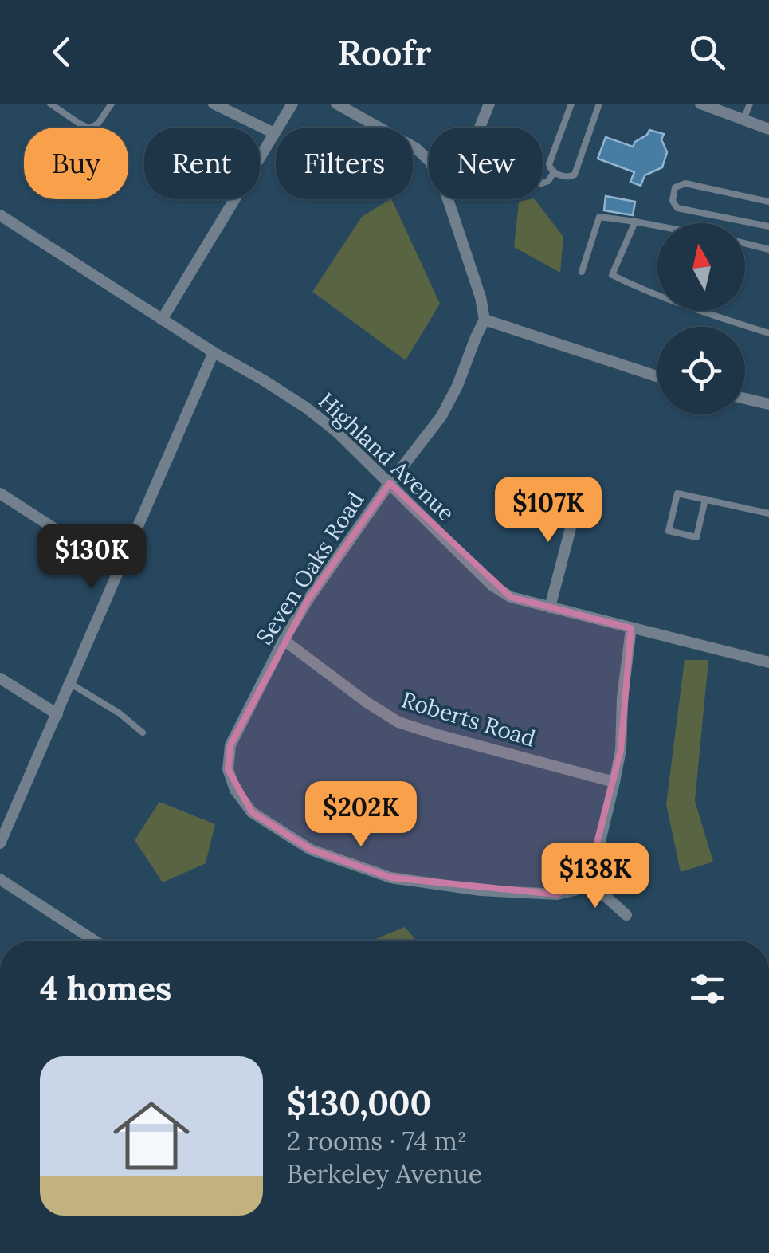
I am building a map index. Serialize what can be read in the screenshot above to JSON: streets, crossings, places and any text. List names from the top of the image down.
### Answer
{
  "streets": {
    "street": ["Highland Avenue", "Seven Oaks Road", "Roberts Road"]
  },
  "crossings": [
    ["Highland Avenue", "Seven Oaks Road"],
    ["Seven Oaks Road", "Roberts Road"]
  ],
  "north": "top",
  "page": {
    "header": "Roofr",
    "chip": [
      "Buy",
      "Rent",
      "Filters",
      "New"
    ],
    "price": [
      "$107K",
      "$130K",
      "$202K",
      "$138K"
    ],
    "heading": "4 homes",
    "list": [
      {
        "name": "$130,000",
        "note": "2 rooms · 74 m² · Berkeley Avenue"
      }
    ]
  }
}
